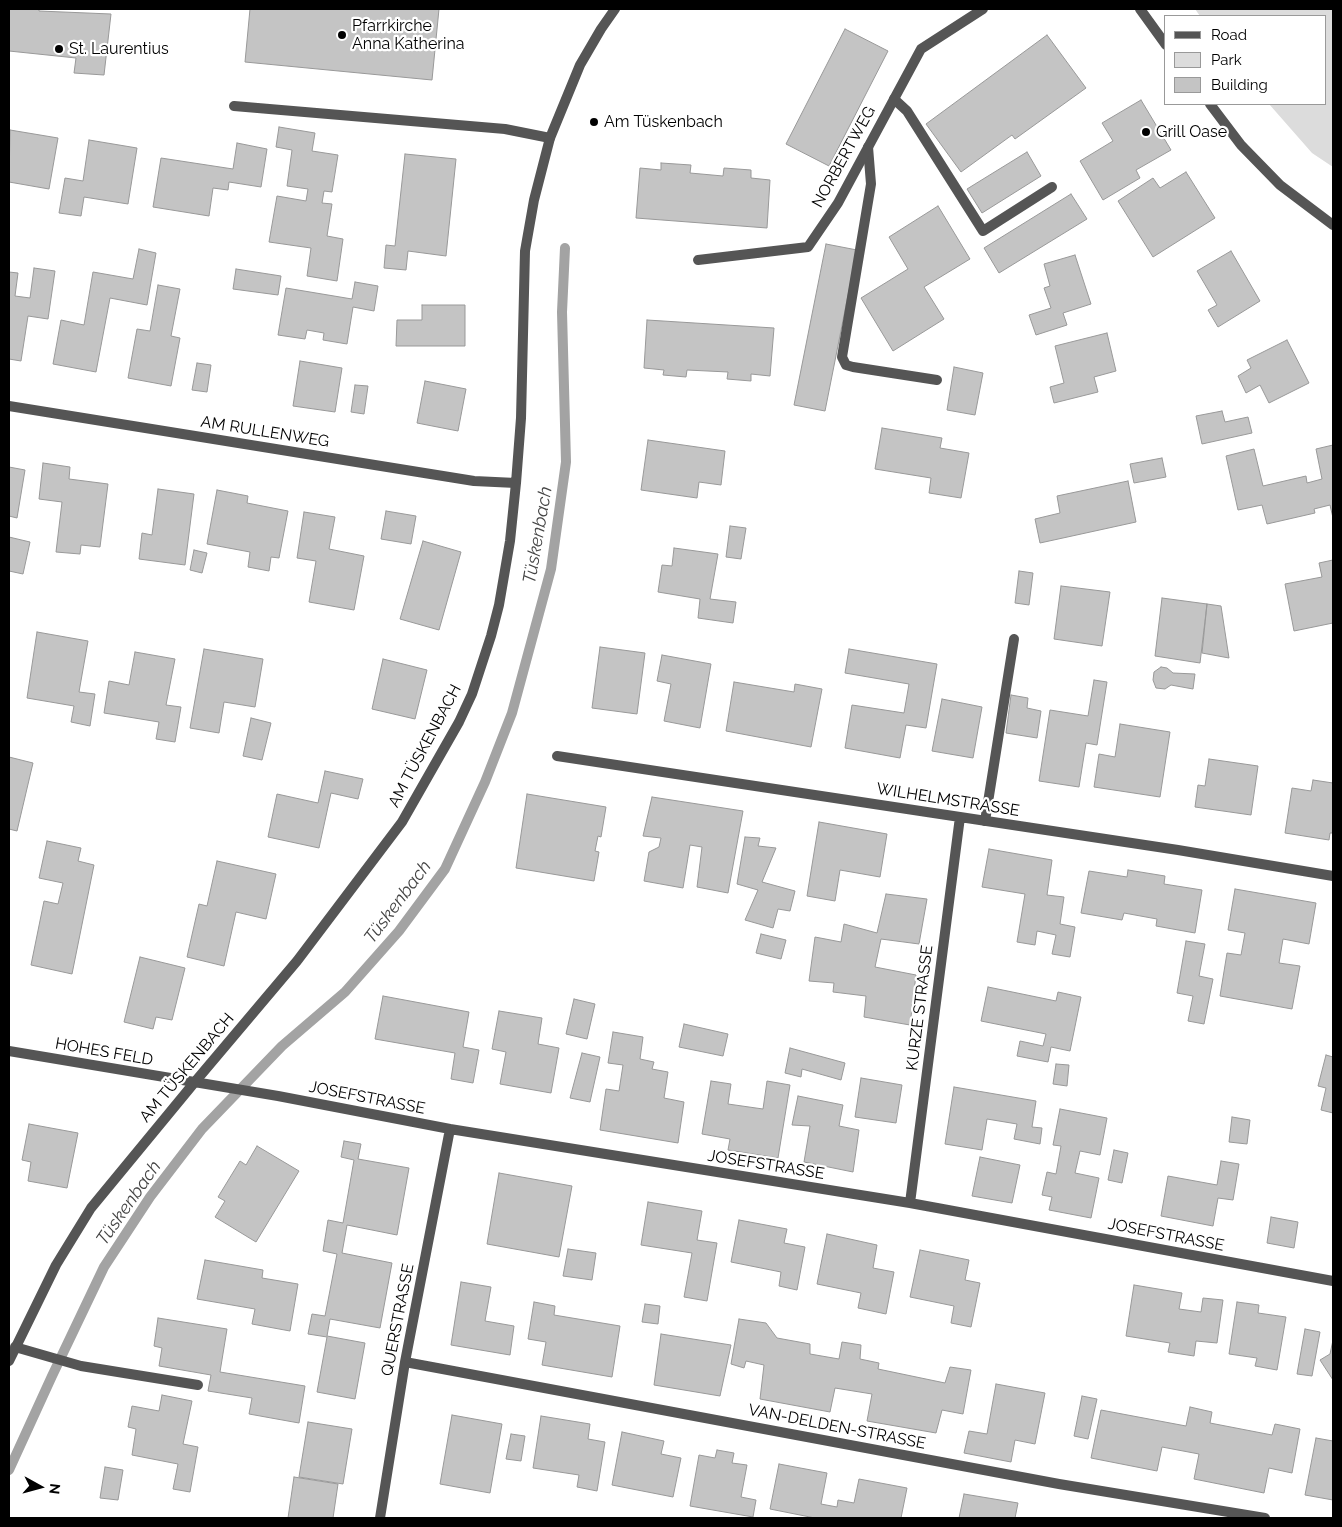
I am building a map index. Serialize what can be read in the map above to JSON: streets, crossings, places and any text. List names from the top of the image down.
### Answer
{
  "streets": {
    "street": [
      "NORBERTWEG",
      "AM RULLENWEG",
      "AM TÜSKENBACH",
      "WILHELMSTRASSE",
      "KURZE STRASSE",
      "HOHES FELD",
      "JOSEFSTRASSE",
      "QUERSTRASSE",
      "VAN-DELDEN-STRASSE"
    ]
  },
  "crossings": [
    ["AM RULLENWEG", "AM TÜSKENBACH"],
    ["AM TÜSKENBACH", "HOHES FELD"],
    ["AM TÜSKENBACH", "JOSEFSTRASSE"],
    ["WILHELMSTRASSE", "KURZE STRASSE"],
    ["KURZE STRASSE", "JOSEFSTRASSE"],
    ["HOHES FELD", "JOSEFSTRASSE"],
    ["JOSEFSTRASSE", "QUERSTRASSE"],
    ["QUERSTRASSE", "VAN-DELDEN-STRASSE"]
  ],
  "water": ["Tüskenbach"],
  "places": [
    "Pfarrkirche Anna Katherina",
    "St. Laurentius",
    "Am Tüskenbach",
    "Grill Oase"
  ],
  "legend": ["Road", "Park", "Building"],
  "north": "right"
}
